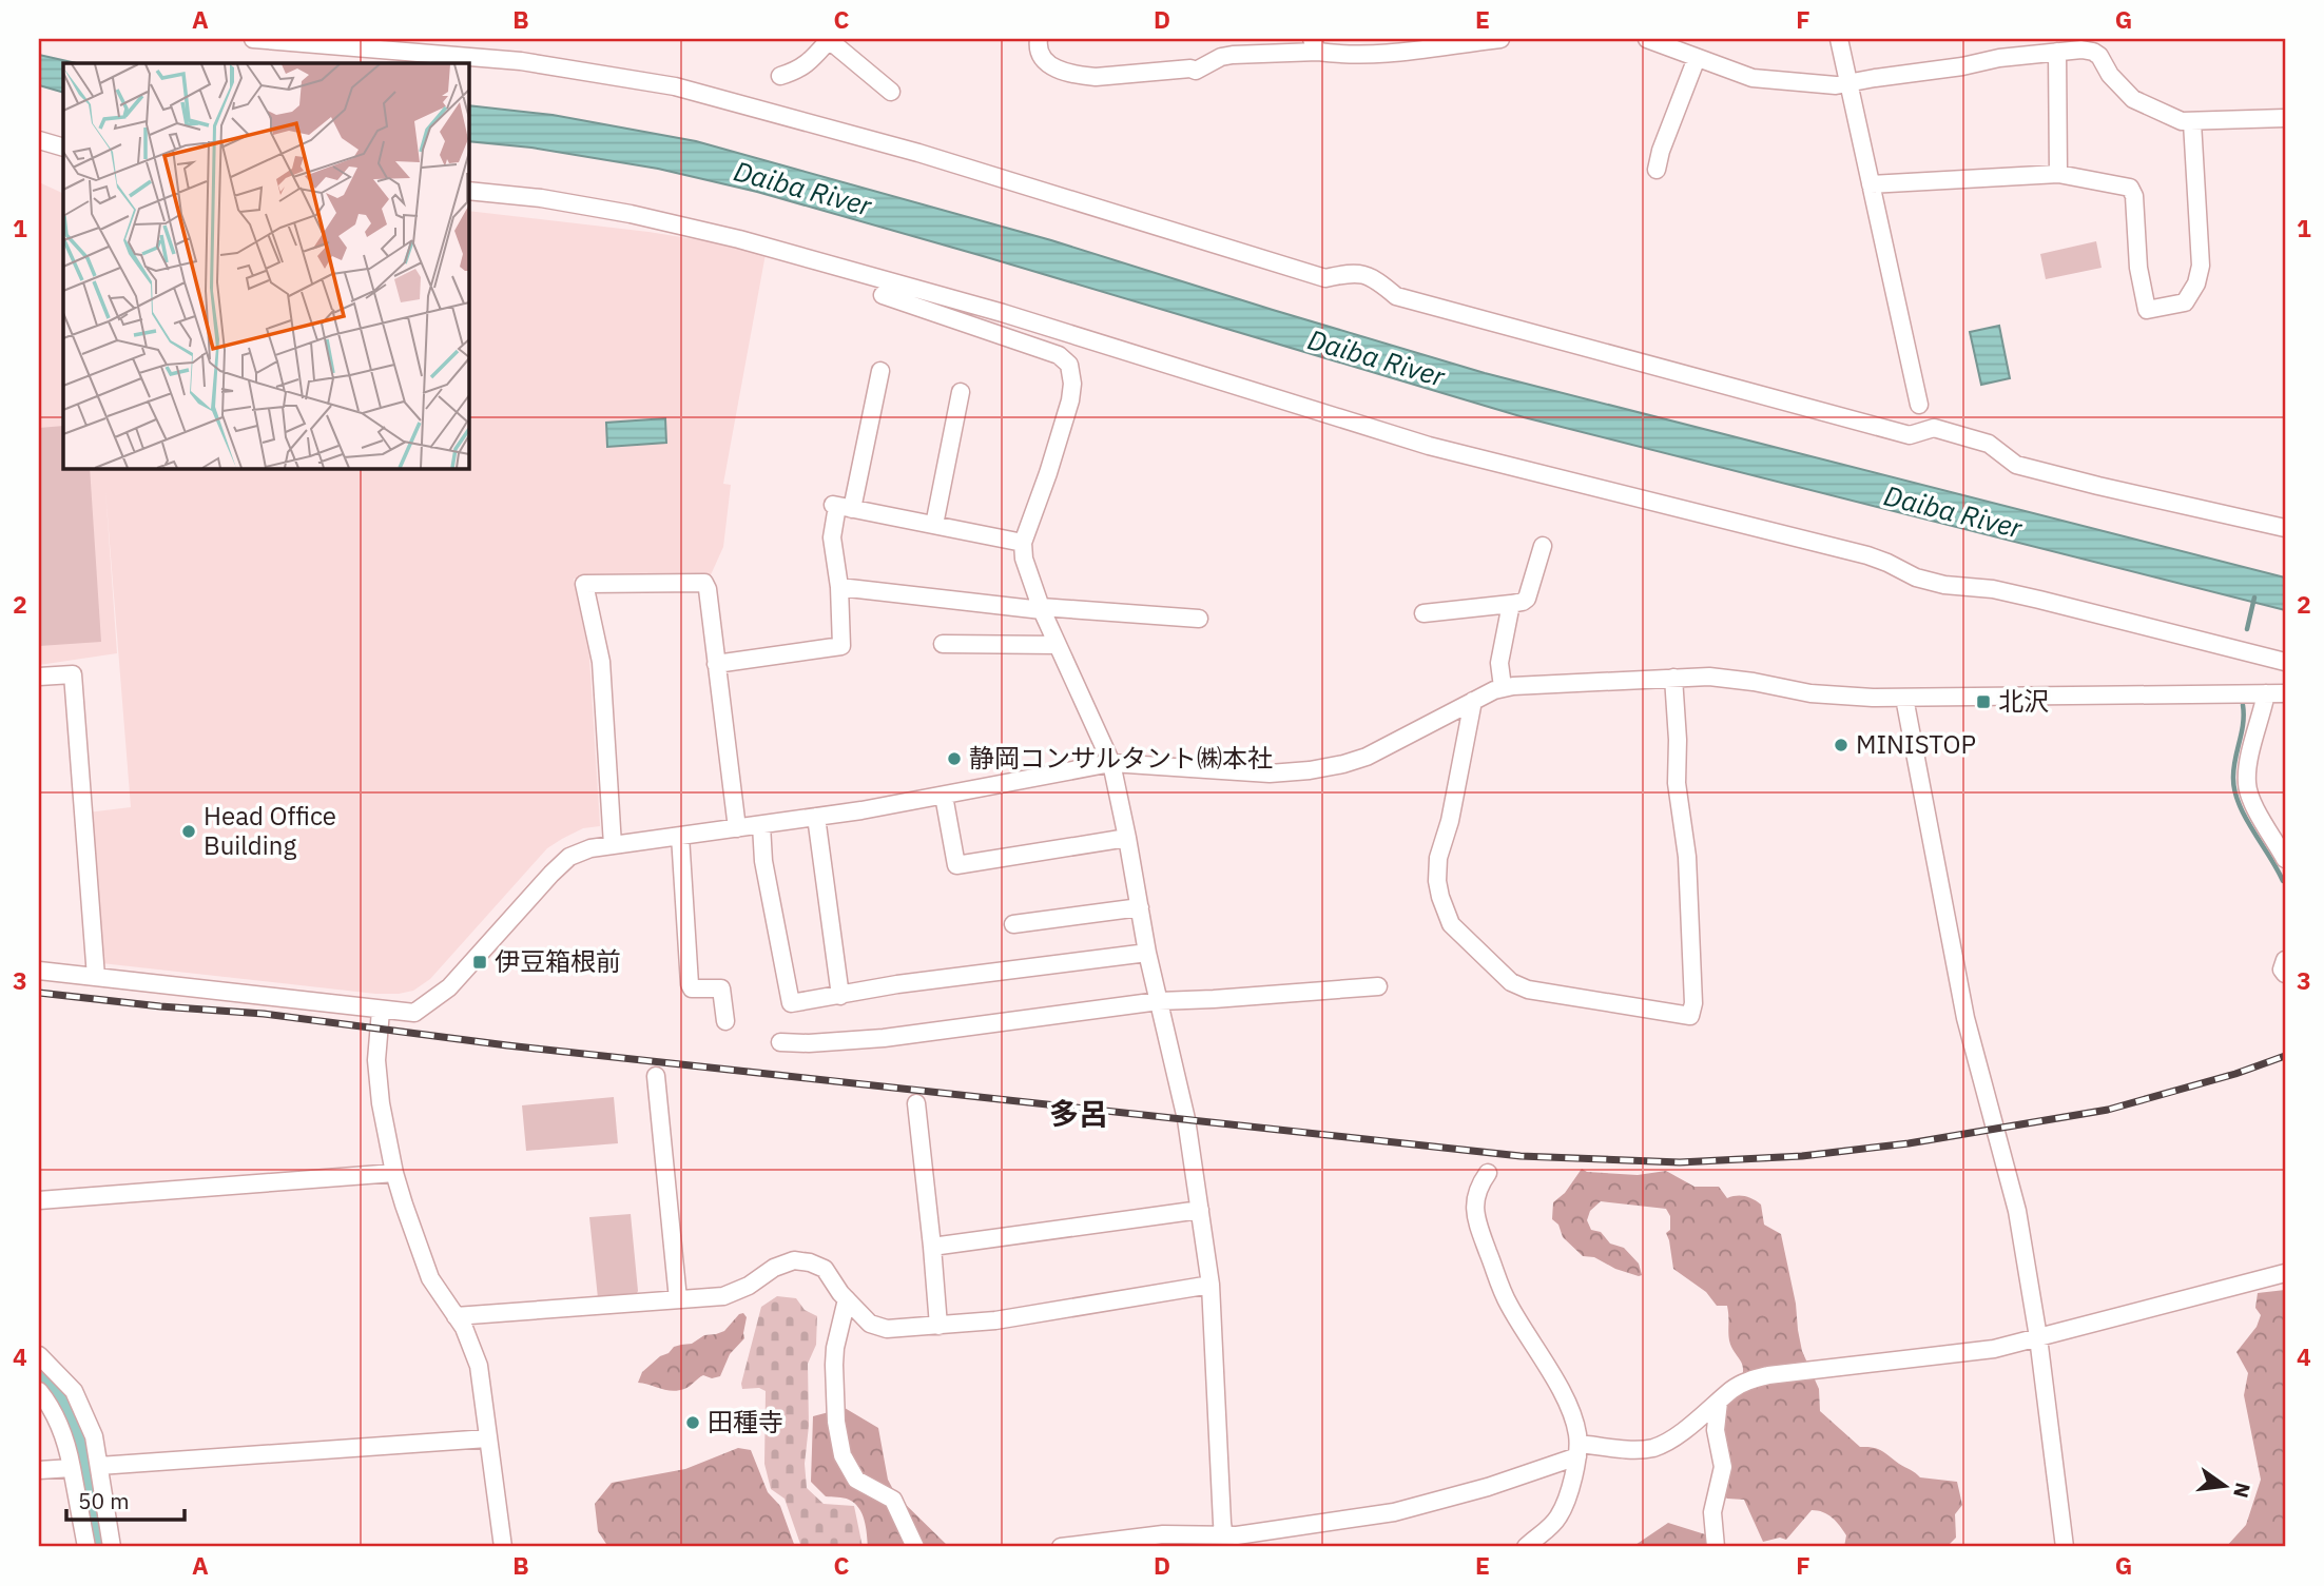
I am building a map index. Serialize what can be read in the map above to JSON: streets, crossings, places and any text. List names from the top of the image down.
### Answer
{
  "districts": ["多呂"],
  "water": ["Daiba River"],
  "places": {
    "transit": ["北沢", "伊豆箱根前"],
    "other": [
      "MINISTOP",
      "静岡コンサルタント㈱本社",
      "Head Office Building",
      "田種寺"
    ]
  },
  "scale_bar": "50 m",
  "north": "right",
  "grid": {
    "columns": [
      "A",
      "B",
      "C",
      "D",
      "E",
      "F",
      "G"
    ],
    "rows": [
      "1",
      "2",
      "3",
      "4"
    ]
  }
}
